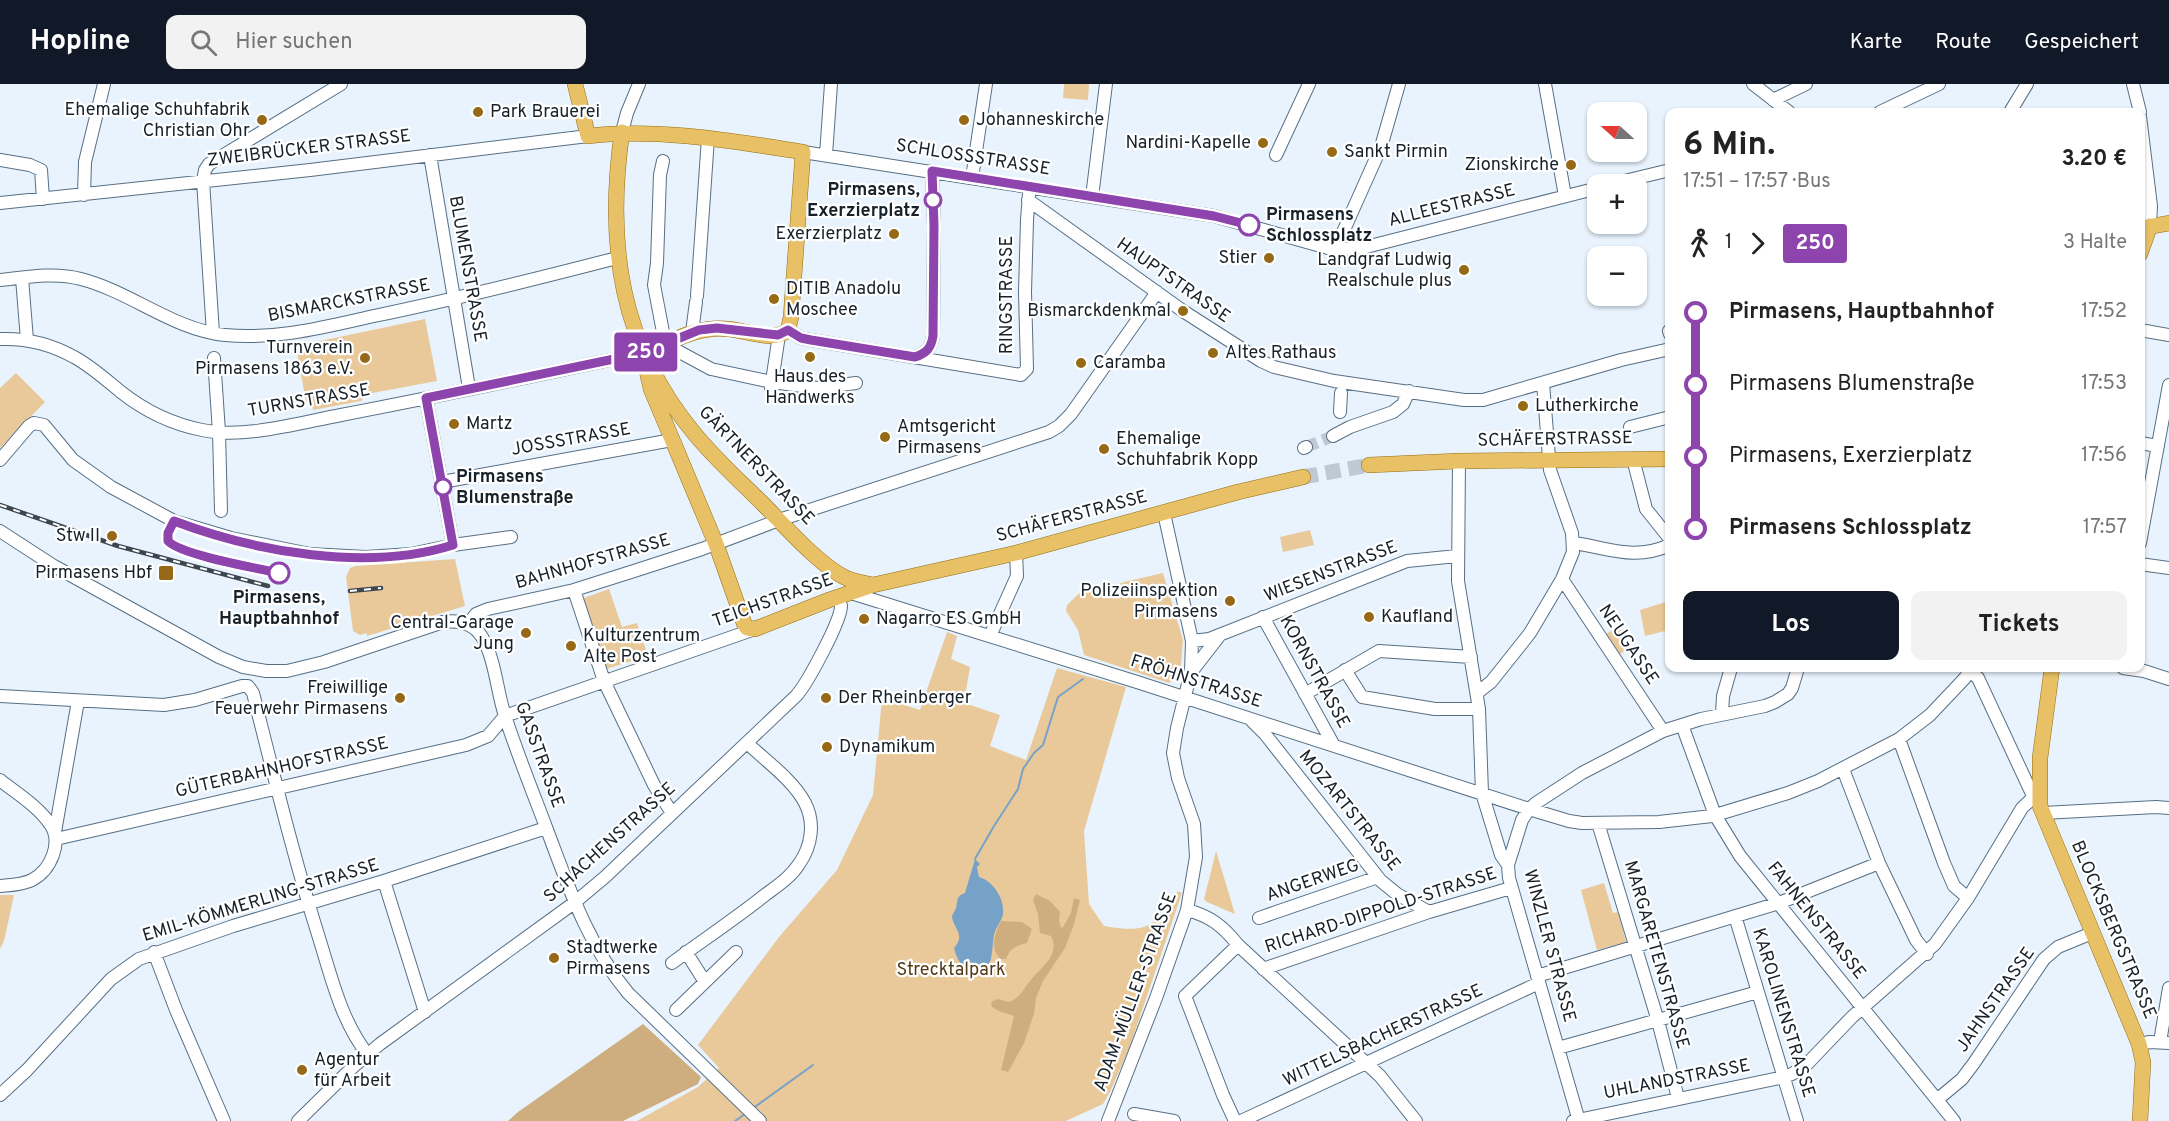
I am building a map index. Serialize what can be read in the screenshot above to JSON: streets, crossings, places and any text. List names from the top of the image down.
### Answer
{
  "streets": {
    "main road": [
      "ZWEIBRÜCKER STRASSE",
      "SCHLOSSSTRASSE",
      "RINGSTRASSE",
      "SCHÄFERSTRASSE",
      "GÄRTNERSTRASSE",
      "TEICHSTRASSE",
      "BLOCKSBERGSTRASSE"
    ],
    "street": [
      "ALLEESTRASSE",
      "BLUMENSTRASSE",
      "HAUPTSTRASSE",
      "BISMARCKSTRASSE",
      "TURNSTRASSE",
      "JOSSSTRASSE",
      "BAHNHOFSTRASSE",
      "WIESENSTRASSE",
      "NEUGASSE",
      "KORNSTRASSE",
      "FRÖHNSTRASSE",
      "GASSTRASSE",
      "GÜTERBAHNHOFSTRASSE",
      "MOZARTSTRASSE",
      "SCHACHENSTRASSE",
      "ANGERWEG",
      "EMIL-KÖMMERLING-STRASSE",
      "RICHARD-DIPPOLD-STRASSE",
      "FAHNENSTRASSE",
      "WINZLER STRASSE",
      "MARGARETENSTRASSE",
      "ADAM-MÜLLER-STRASSE",
      "JAHNSTRASSE",
      "KAROLINENSTRASSE",
      "WITTELSBACHERSTRASSE",
      "UHLANDSTRASSE"
    ]
  },
  "crossings": [
    ["ZWEIBRÜCKER STRASSE", "SCHLOSSSTRASSE"],
    ["ZWEIBRÜCKER STRASSE", "BLUMENSTRASSE"],
    ["ZWEIBRÜCKER STRASSE", "GÄRTNERSTRASSE"],
    ["SCHLOSSSTRASSE", "ALLEESTRASSE"],
    ["SCHLOSSSTRASSE", "GÄRTNERSTRASSE"],
    ["BLUMENSTRASSE", "BISMARCKSTRASSE"],
    ["BLUMENSTRASSE", "TURNSTRASSE"],
    ["HAUPTSTRASSE", "RINGSTRASSE"],
    ["HAUPTSTRASSE", "BAHNHOFSTRASSE"],
    ["RINGSTRASSE", "TURNSTRASSE"],
    ["RINGSTRASSE", "GÄRTNERSTRASSE"],
    ["BISMARCKSTRASSE", "GÄRTNERSTRASSE"],
    ["TURNSTRASSE", "GÄRTNERSTRASSE"],
    ["SCHÄFERSTRASSE", "GÄRTNERSTRASSE"],
    ["SCHÄFERSTRASSE", "TEICHSTRASSE"],
    ["SCHÄFERSTRASSE", "FRÖHNSTRASSE"],
    ["SCHÄFERSTRASSE", "SCHACHENSTRASSE"],
    ["GÄRTNERSTRASSE", "BAHNHOFSTRASSE"],
    ["BAHNHOFSTRASSE", "GASSTRASSE"],
    ["WIESENSTRASSE", "KORNSTRASSE"],
    ["TEICHSTRASSE", "FRÖHNSTRASSE"],
    ["TEICHSTRASSE", "GASSTRASSE"],
    ["TEICHSTRASSE", "GÜTERBAHNHOFSTRASSE"],
    ["TEICHSTRASSE", "SCHACHENSTRASSE"],
    ["KORNSTRASSE", "FRÖHNSTRASSE"],
    ["FRÖHNSTRASSE", "MOZARTSTRASSE"],
    ["FRÖHNSTRASSE", "SCHACHENSTRASSE"],
    ["FRÖHNSTRASSE", "FAHNENSTRASSE"],
    ["FRÖHNSTRASSE", "WINZLER STRASSE"],
    ["FRÖHNSTRASSE", "MARGARETENSTRASSE"],
    ["FRÖHNSTRASSE", "ADAM-MÜLLER-STRASSE"],
    ["GASSTRASSE", "GÜTERBAHNHOFSTRASSE"],
    ["GASSTRASSE", "SCHACHENSTRASSE"],
    ["GASSTRASSE", "EMIL-KÖMMERLING-STRASSE"],
    ["MOZARTSTRASSE", "ANGERWEG"],
    ["MOZARTSTRASSE", "RICHARD-DIPPOLD-STRASSE"],
    ["RICHARD-DIPPOLD-STRASSE", "WINZLER STRASSE"],
    ["FAHNENSTRASSE", "JAHNSTRASSE"],
    ["FAHNENSTRASSE", "WITTELSBACHERSTRASSE"],
    ["BLOCKSBERGSTRASSE", "JAHNSTRASSE"],
    ["WINZLER STRASSE", "WITTELSBACHERSTRASSE"],
    ["WINZLER STRASSE", "UHLANDSTRASSE"],
    ["MARGARETENSTRASSE", "WITTELSBACHERSTRASSE"],
    ["MARGARETENSTRASSE", "UHLANDSTRASSE"],
    ["KAROLINENSTRASSE", "WITTELSBACHERSTRASSE"],
    ["KAROLINENSTRASSE", "UHLANDSTRASSE"]
  ],
  "parks": ["Strecktalpark"],
  "places": {
    "other": [
      "Park Brauerei",
      "Ehemalige Schuhfabrik Christian Ohr",
      "Johanneskirche",
      "Nardini-Kapelle",
      "Sankt Pirmin",
      "Zionskirche",
      "Pirmasens, Exerzierplatz",
      "Pirmasens Schlossplatz",
      "Exerzierplatz",
      "Stier",
      "Landgraf Ludwig Realschule plus",
      "DITIB Anadolu Moschee",
      "Bismarckdenkmal",
      "Altes Rathaus",
      "Haus des Handwerks",
      "Turnverein Pirmasens 1863 e.V.",
      "Caramba",
      "Lutherkirche",
      "Martz",
      "Amtsgericht Pirmasens",
      "Ehemalige Schuhfabrik Kopp",
      "Pirmasens Blumenstraße",
      "Stw II",
      "Pirmasens, Hauptbahnhof",
      "Polizeiinspektion Pirmasens",
      "Kaufland",
      "Nagarro ES GmbH",
      "Central-Garage Jung",
      "Kulturzentrum Alte Post",
      "Freiwillige Feuerwehr Pirmasens",
      "Der Rheinberger",
      "Dynamikum",
      "Stadtwerke Pirmasens",
      "Agentur für Arbeit"
    ],
    "transit": ["Pirmasens Hbf"]
  },
  "lines": ["bus line 250"],
  "north": "left",
  "page": {
    "header": "Hopline",
    "search": "Hier suchen",
    "nav": ["Karte", "Route", "Gespeichert"],
    "on_map": "250",
    "map_buttons": ["+", "−"],
    "heading": ["6 Min.", "17:51 – 17:57 · Bus", "3.20 €"],
    "legs": ["1", "250", "3 Halte"],
    "list": [
      {
        "name": "Pirmasens, Hauptbahnhof",
        "value": "17:52"
      },
      {
        "name": "Pirmasens Blumenstraße",
        "value": "17:53"
      },
      {
        "name": "Pirmasens, Exerzierplatz",
        "value": "17:56"
      },
      {
        "name": "Pirmasens Schlossplatz",
        "value": "17:57"
      }
    ],
    "buttons": ["Los", "Tickets"]
  }
}
